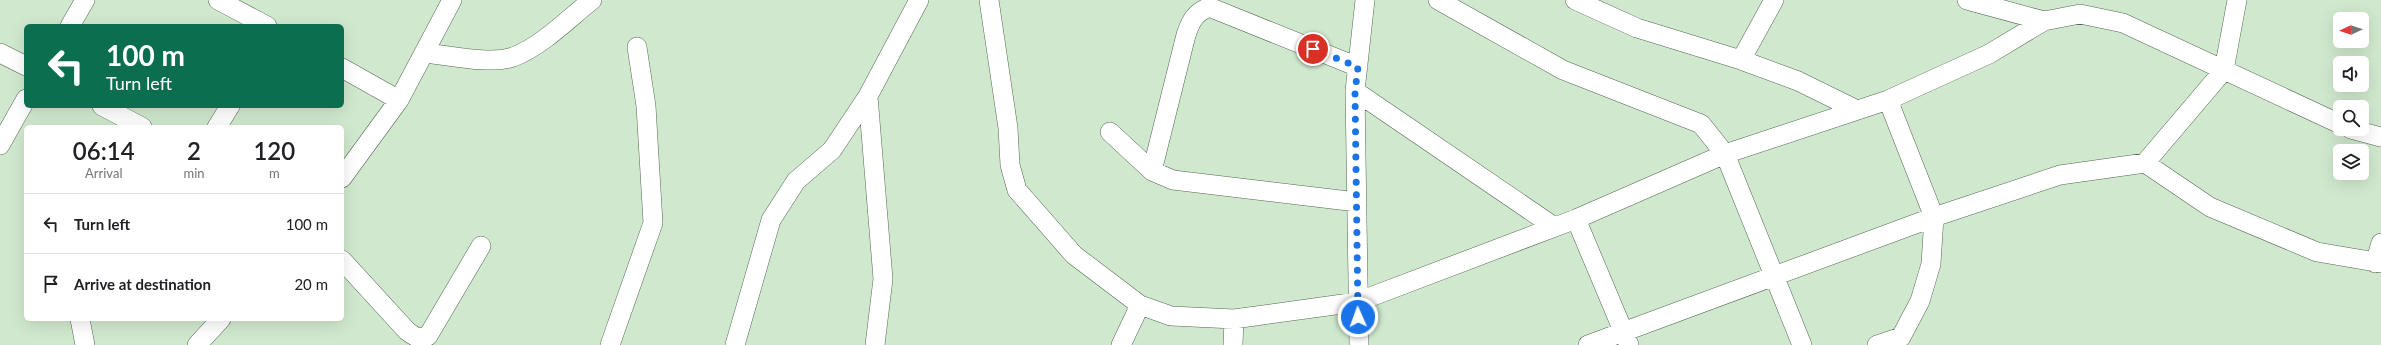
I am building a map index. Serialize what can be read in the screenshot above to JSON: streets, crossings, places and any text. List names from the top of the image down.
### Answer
{
  "north": "left",
  "page": {
    "turn": ["100 m", "Turn left"],
    "eta": [
      "06:14",
      "Arrival",
      "2",
      "min",
      "120",
      "m"
    ],
    "list": [
      {
        "name": "Turn left",
        "value": "100 m"
      },
      {
        "name": "Arrive at destination",
        "value": "20 m"
      }
    ]
  }
}
